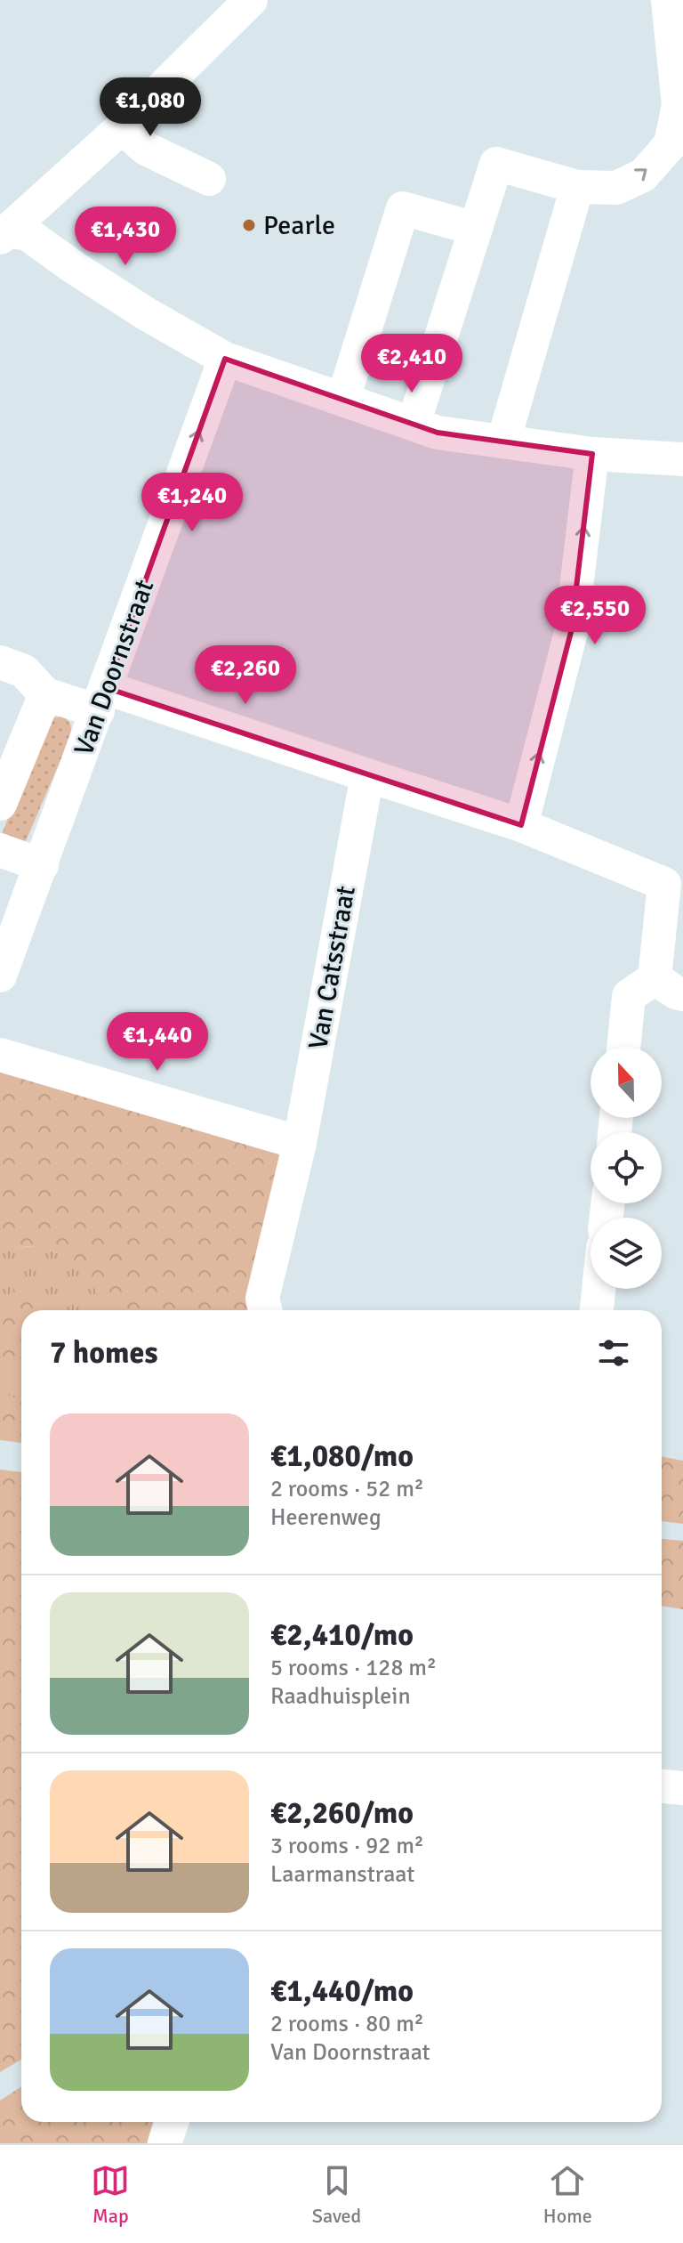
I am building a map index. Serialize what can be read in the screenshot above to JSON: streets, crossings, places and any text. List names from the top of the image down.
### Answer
{
  "streets": {
    "street": ["Van Doornstraat", "Van Catsstraat"]
  },
  "one_way": ["Van Doornstraat"],
  "places": ["Pearle"],
  "north": "top",
  "page": {
    "price": [
      "€1,080",
      "€1,430",
      "€2,410",
      "€1,240",
      "€2,550",
      "€2,260",
      "€1,440"
    ],
    "heading": "7 homes",
    "list": [
      {
        "name": "€1,080/mo",
        "note": "2 rooms · 52 m² · Heerenweg"
      },
      {
        "name": "€2,410/mo",
        "note": "5 rooms · 128 m² · Raadhuisplein"
      },
      {
        "name": "€2,260/mo",
        "note": "3 rooms · 92 m² · Laarmanstraat"
      },
      {
        "name": "€1,440/mo",
        "note": "2 rooms · 80 m² · Van Doornstraat"
      }
    ],
    "tabs": ["Map", "Saved", "Home"]
  }
}
